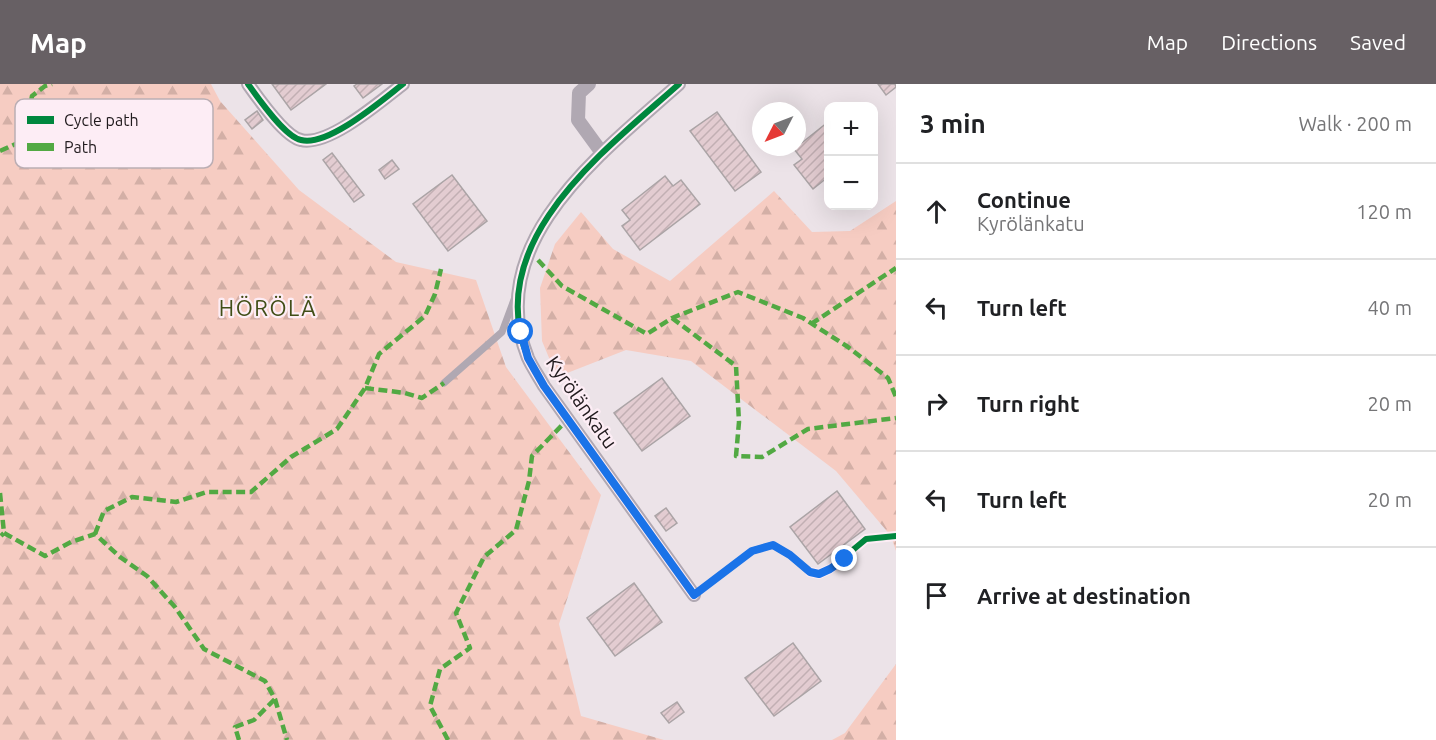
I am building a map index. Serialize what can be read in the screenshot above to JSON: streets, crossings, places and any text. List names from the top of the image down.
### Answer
{
  "streets": {
    "street": ["Kyrölänkatu"]
  },
  "districts": ["HÖRÖLÄ"],
  "legend": ["Cycle path", "Path"],
  "north": "bottom left",
  "page": {
    "header": "Map",
    "nav": ["Map", "Directions", "Saved"],
    "heading": ["3 min", "Walk · 200 m"],
    "map_buttons": ["+", "−"],
    "list": [
      ["Continue", "Kyrölänkatu", "120 m"],
      ["Turn left", "40 m"],
      ["Turn right", "20 m"],
      ["Turn left", "20 m"],
      "Arrive at destination"
    ]
  }
}
